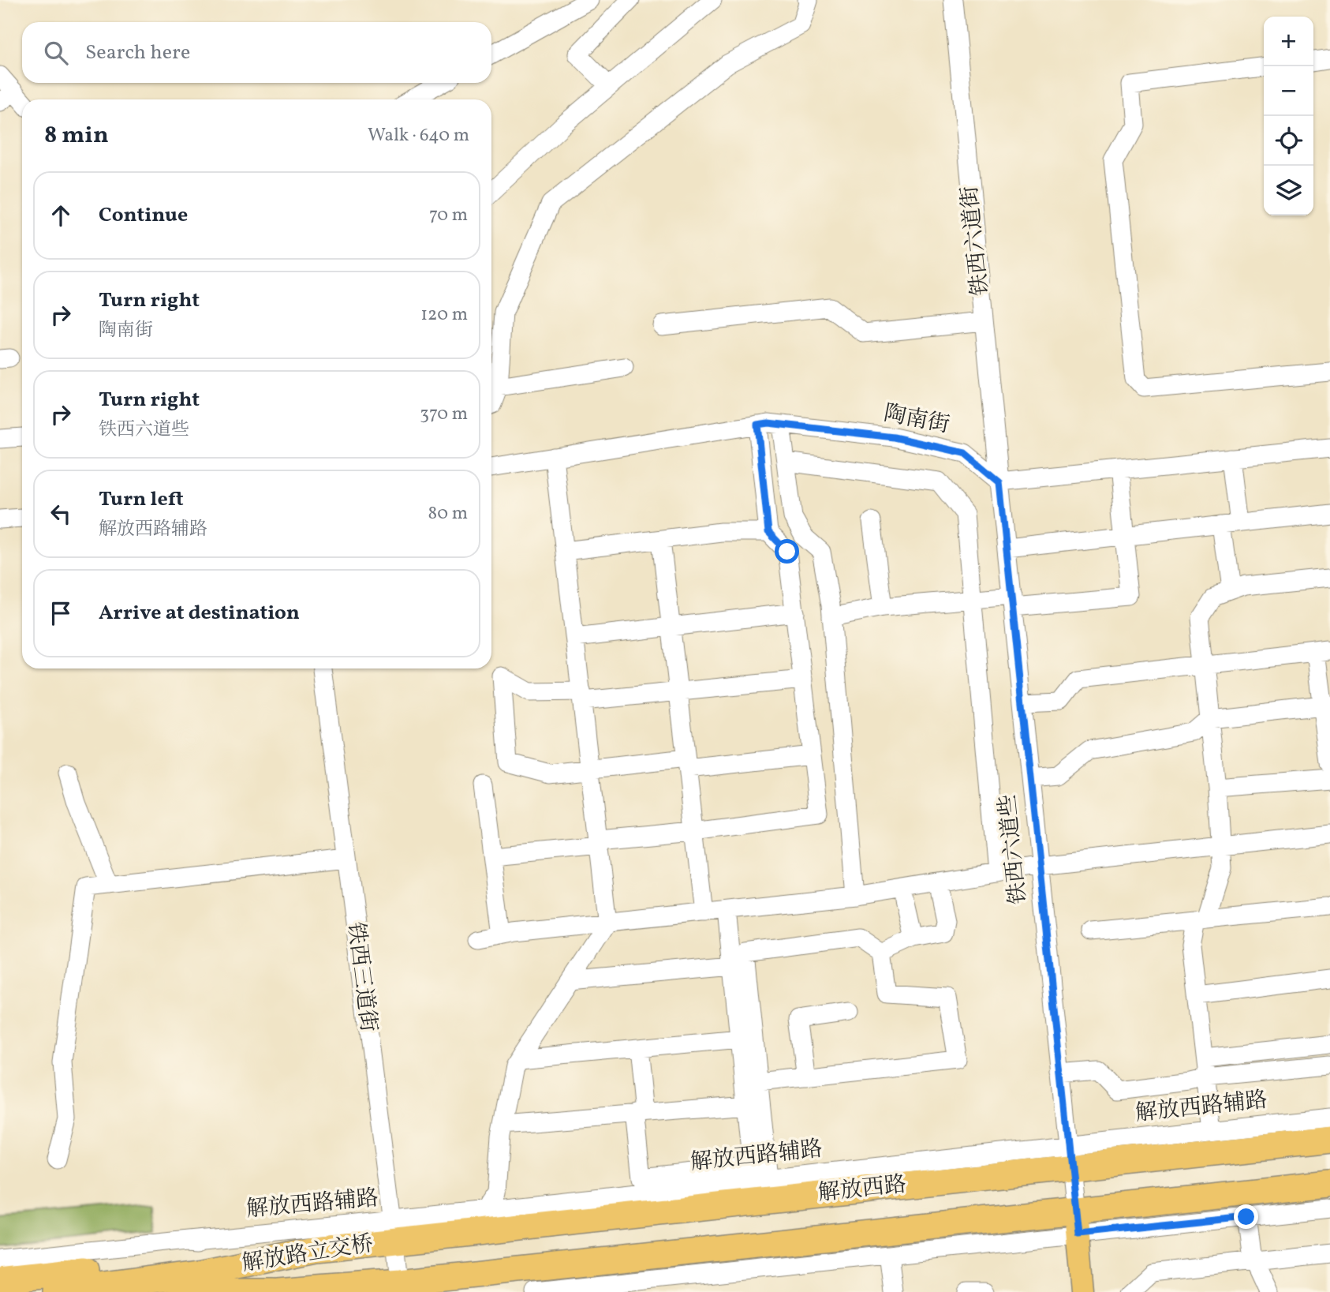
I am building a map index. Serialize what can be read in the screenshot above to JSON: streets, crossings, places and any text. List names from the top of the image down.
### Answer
{
  "streets": {
    "highway": ["解放西路", "解放路立交桥"],
    "street": [
      "铁西六道街",
      "陶南街",
      "铁西六道些",
      "铁西三道街",
      "解放西路辅路"
    ]
  },
  "crossings": [
    ["铁西六道街", "陶南街"],
    ["铁西六道街", "铁西六道些"],
    ["陶南街", "铁西六道些"],
    ["铁西六道些", "解放西路辅路"],
    ["铁西六道些", "解放西路"],
    ["铁西三道街", "解放西路辅路"],
    ["铁西三道街", "解放西路"],
    ["铁西三道街", "解放路立交桥"],
    ["解放西路辅路", "解放西路"],
    ["解放西路辅路", "解放路立交桥"],
    ["解放西路", "解放路立交桥"]
  ],
  "page": {
    "map_buttons": ["+", "−"],
    "search": "Search here",
    "heading": ["8 min", "Walk · 640 m"],
    "list": [
      ["Continue", "70 m"],
      ["Turn right", "陶南街", "120 m"],
      ["Turn right", "铁西六道些", "370 m"],
      ["Turn left", "解放西路辅路", "80 m"],
      "Arrive at destination"
    ]
  }
}
